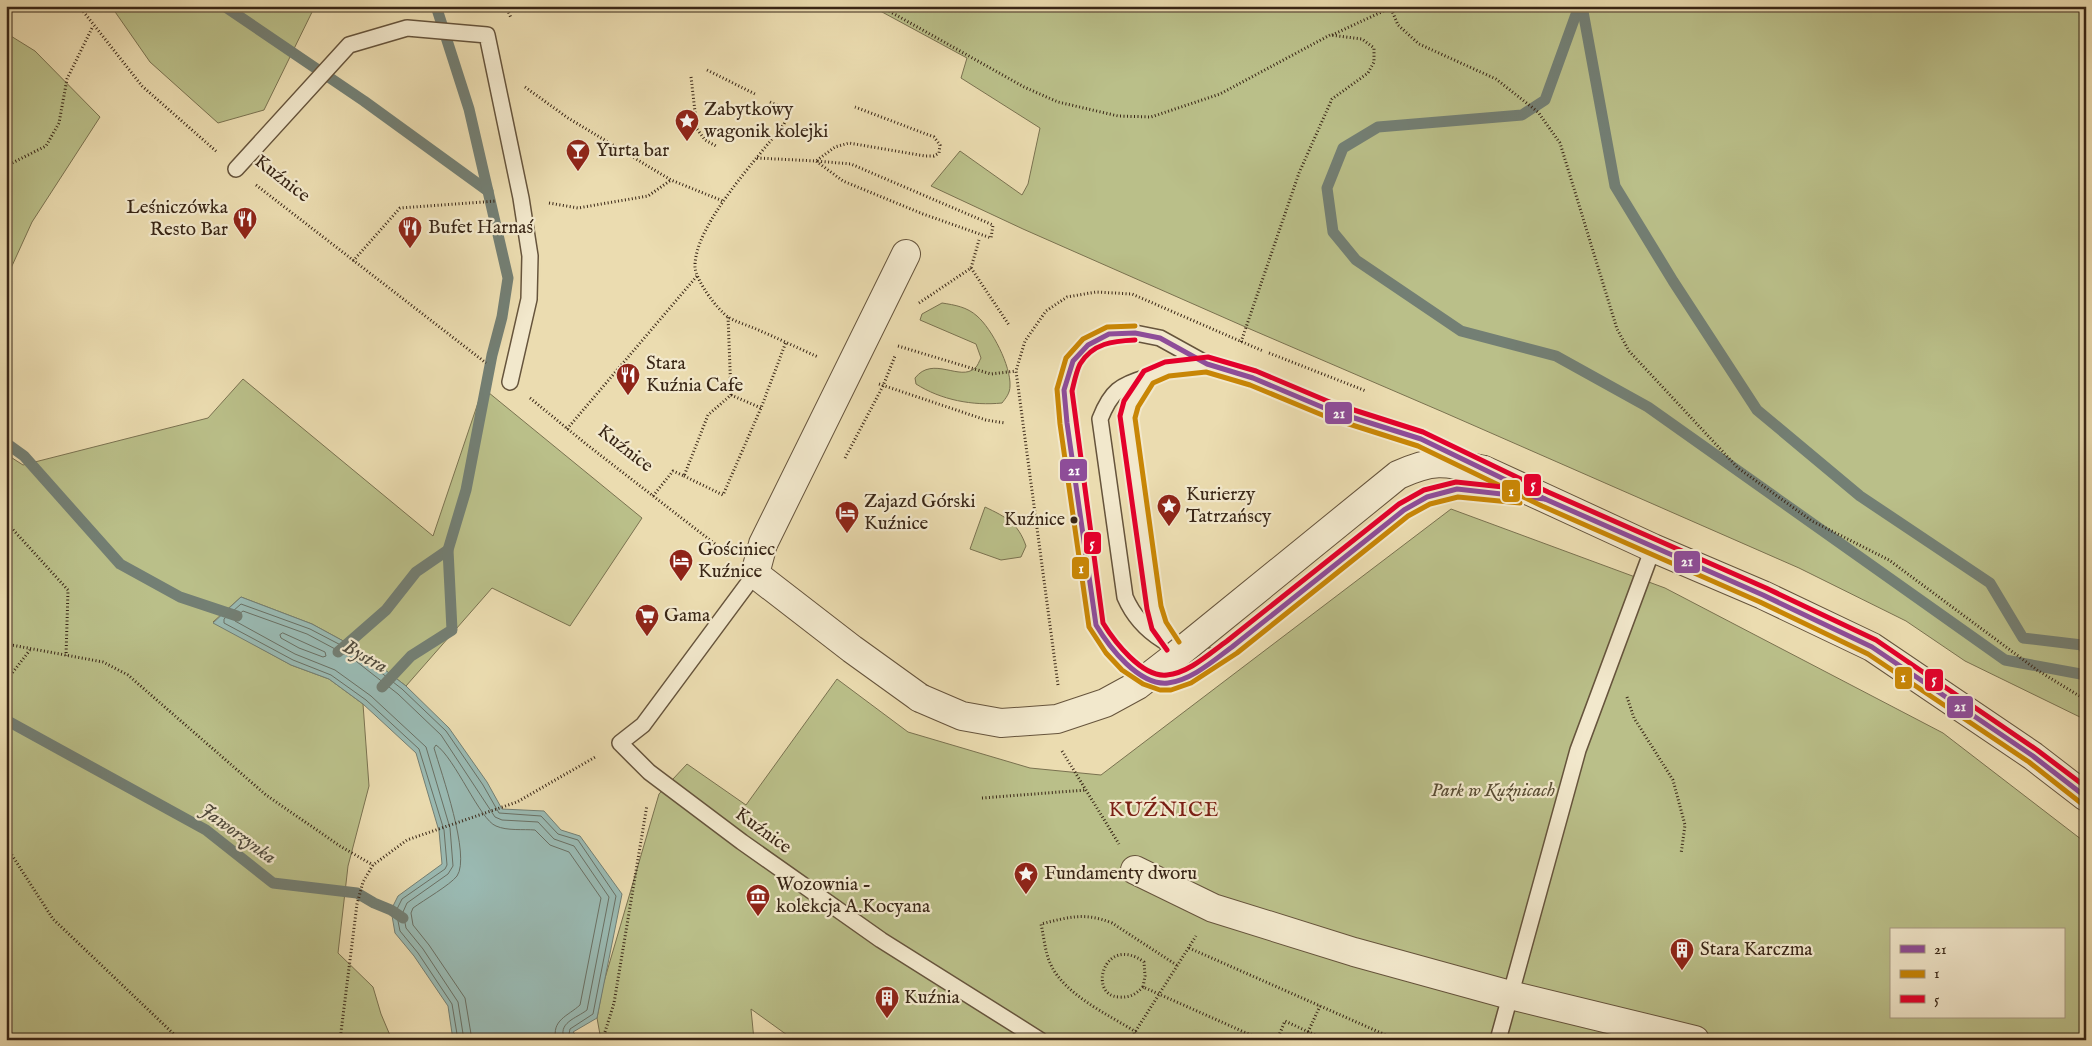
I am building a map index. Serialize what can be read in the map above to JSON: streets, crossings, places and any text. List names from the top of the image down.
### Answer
{
  "streets": {
    "lane": ["Kuźnice"]
  },
  "districts": ["KUŹNICE"],
  "water": ["Bystra", "Jaworzynka"],
  "parks": ["Park w Kuźnicach"],
  "places": {
    "place": ["Zabytkowy wagonik kolejki", "Kurierzy Tatrzańscy", "Fundamenty dworu"],
    "bar": ["Yurta bar"],
    "restaurant": ["Leśniczówka Resto Bar", "Bufet Harnaś", "Stara Kuźnia Cafe"],
    "other": ["Kuźnice"],
    "hotel": ["Zajazd Górski Kuźnice", "Gościniec Kuźnice"],
    "supermarket": ["Gama"],
    "museum": ["Wozownia - kolekcja A.Kocyana"],
    "building": ["Stara Karczma", "Kuźnia"]
  },
  "lines": ["transit line 1", "transit line 21", "transit line 5"],
  "legend": ["21", "1", "5"]
}
